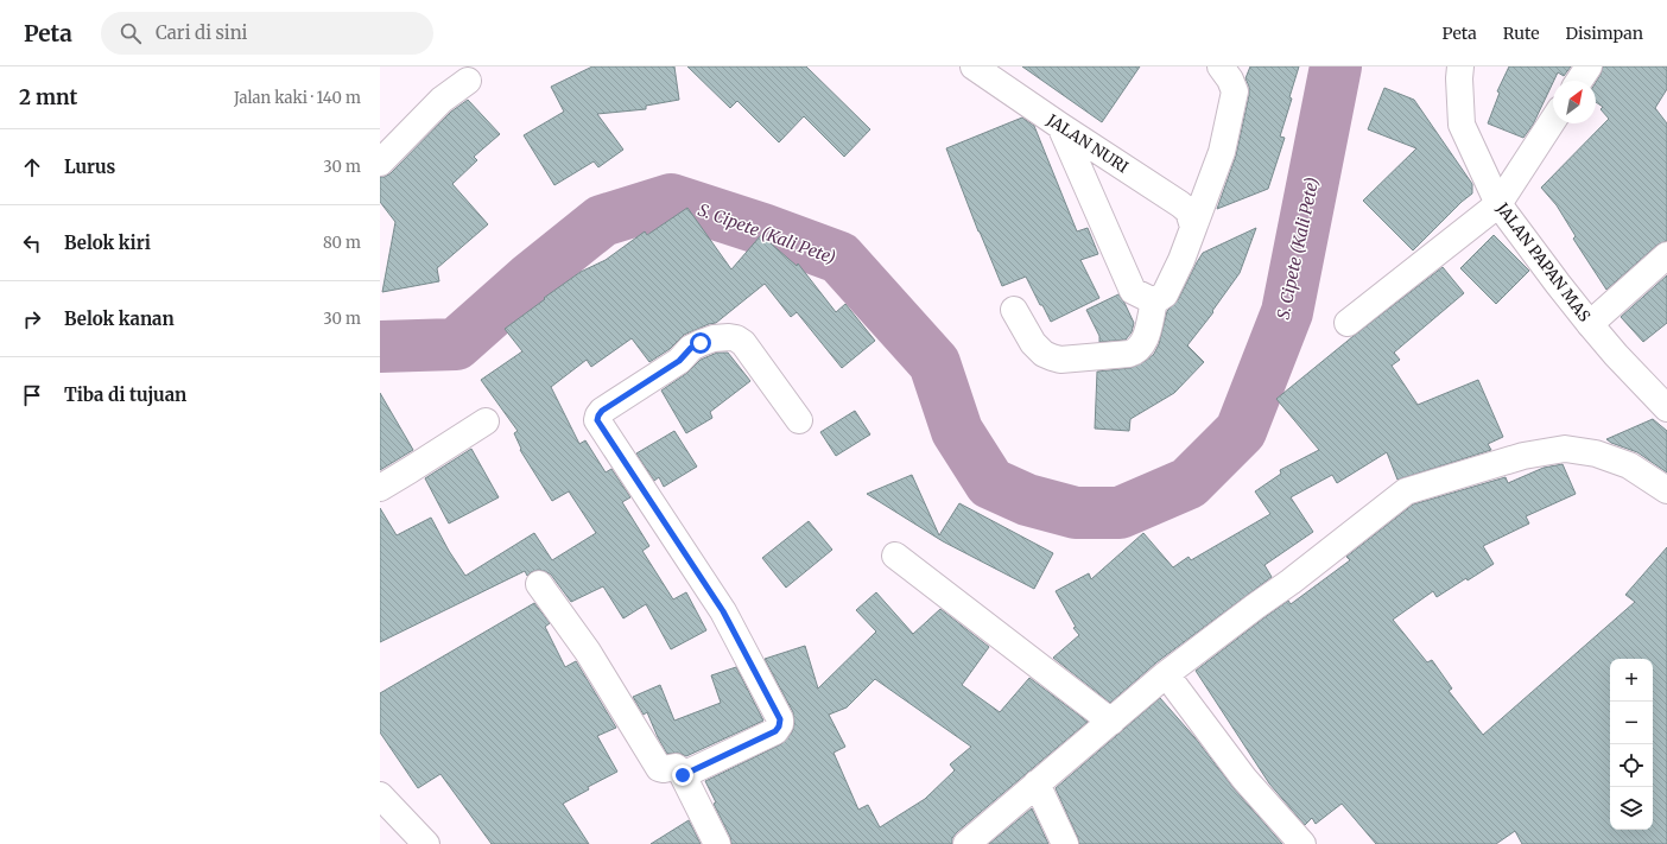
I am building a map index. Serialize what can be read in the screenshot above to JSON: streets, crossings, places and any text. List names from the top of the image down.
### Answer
{
  "streets": {
    "street": ["JALAN NURI", "JALAN PAPAN MAS"]
  },
  "water": ["S. Cipete (Kali Pete)"],
  "north": "top right",
  "page": {
    "header": "Peta",
    "search": "Cari di sini",
    "nav": ["Peta", "Rute", "Disimpan"],
    "heading": ["2 mnt", "Jalan kaki · 140 m"],
    "list": [
      ["Lurus", "30 m"],
      ["Belok kiri", "80 m"],
      ["Belok kanan", "30 m"],
      "Tiba di tujuan"
    ],
    "map_buttons": ["+", "−"]
  }
}
